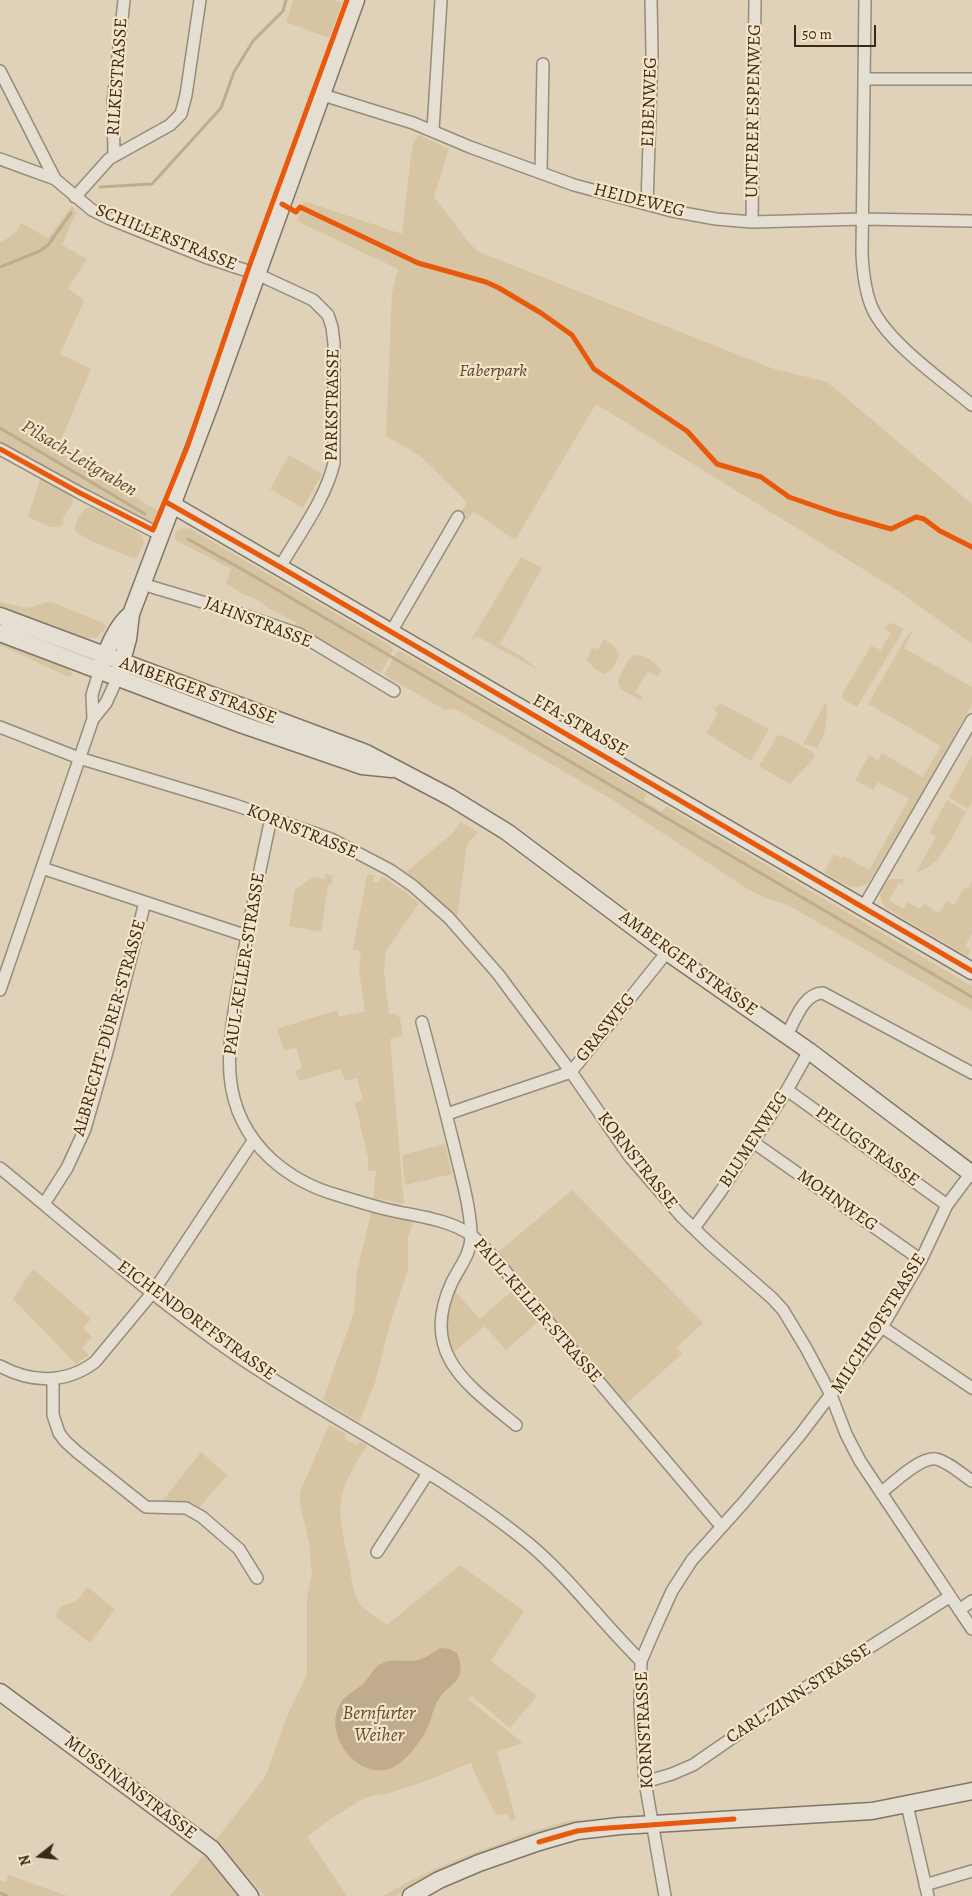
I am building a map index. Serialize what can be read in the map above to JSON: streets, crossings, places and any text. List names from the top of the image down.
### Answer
{
  "streets": {
    "main road": ["AMBERGER STRASSE", "EFA-STRASSE", "MUSSINANSTRASSE"],
    "street": [
      "RILKESTRASSE",
      "EIBENWEG",
      "UNTERER ESPENWEG",
      "HEIDEWEG",
      "SCHILLERSTRASSE",
      "PARKSTRASSE",
      "JAHNSTRASSE",
      "KORNSTRASSE",
      "PAUL-KELLER-STRASSE",
      "ALBRECHT-DÜRER-STRASSE",
      "GRASWEG",
      "BLUMENWEG",
      "PFLUGSTRASSE",
      "MOHNWEG",
      "EICHENDORFFSTRASSE",
      "MILCHHOFSTRASSE",
      "CARL-ZINN-STRASSE"
    ]
  },
  "crossings": [
    ["EIBENWEG", "HEIDEWEG"],
    ["UNTERER ESPENWEG", "HEIDEWEG"],
    ["SCHILLERSTRASSE", "PARKSTRASSE"],
    ["PARKSTRASSE", "EFA-STRASSE"],
    ["AMBERGER STRASSE", "GRASWEG"],
    ["AMBERGER STRASSE", "BLUMENWEG"],
    ["AMBERGER STRASSE", "MILCHHOFSTRASSE"],
    ["KORNSTRASSE", "PAUL-KELLER-STRASSE"],
    ["KORNSTRASSE", "GRASWEG"],
    ["KORNSTRASSE", "BLUMENWEG"],
    ["KORNSTRASSE", "EICHENDORFFSTRASSE"],
    ["KORNSTRASSE", "MILCHHOFSTRASSE"],
    ["KORNSTRASSE", "CARL-ZINN-STRASSE"],
    ["ALBRECHT-DÜRER-STRASSE", "EICHENDORFFSTRASSE"],
    ["BLUMENWEG", "PFLUGSTRASSE"],
    ["BLUMENWEG", "MOHNWEG"],
    ["PFLUGSTRASSE", "MILCHHOFSTRASSE"],
    ["MOHNWEG", "MILCHHOFSTRASSE"],
    ["MILCHHOFSTRASSE", "CARL-ZINN-STRASSE"]
  ],
  "water": ["Pilsach-Leitgraben", "Bernfurter Weiher"],
  "parks": ["Faberpark"],
  "scale_bar": "50 m",
  "north": "left"
}
